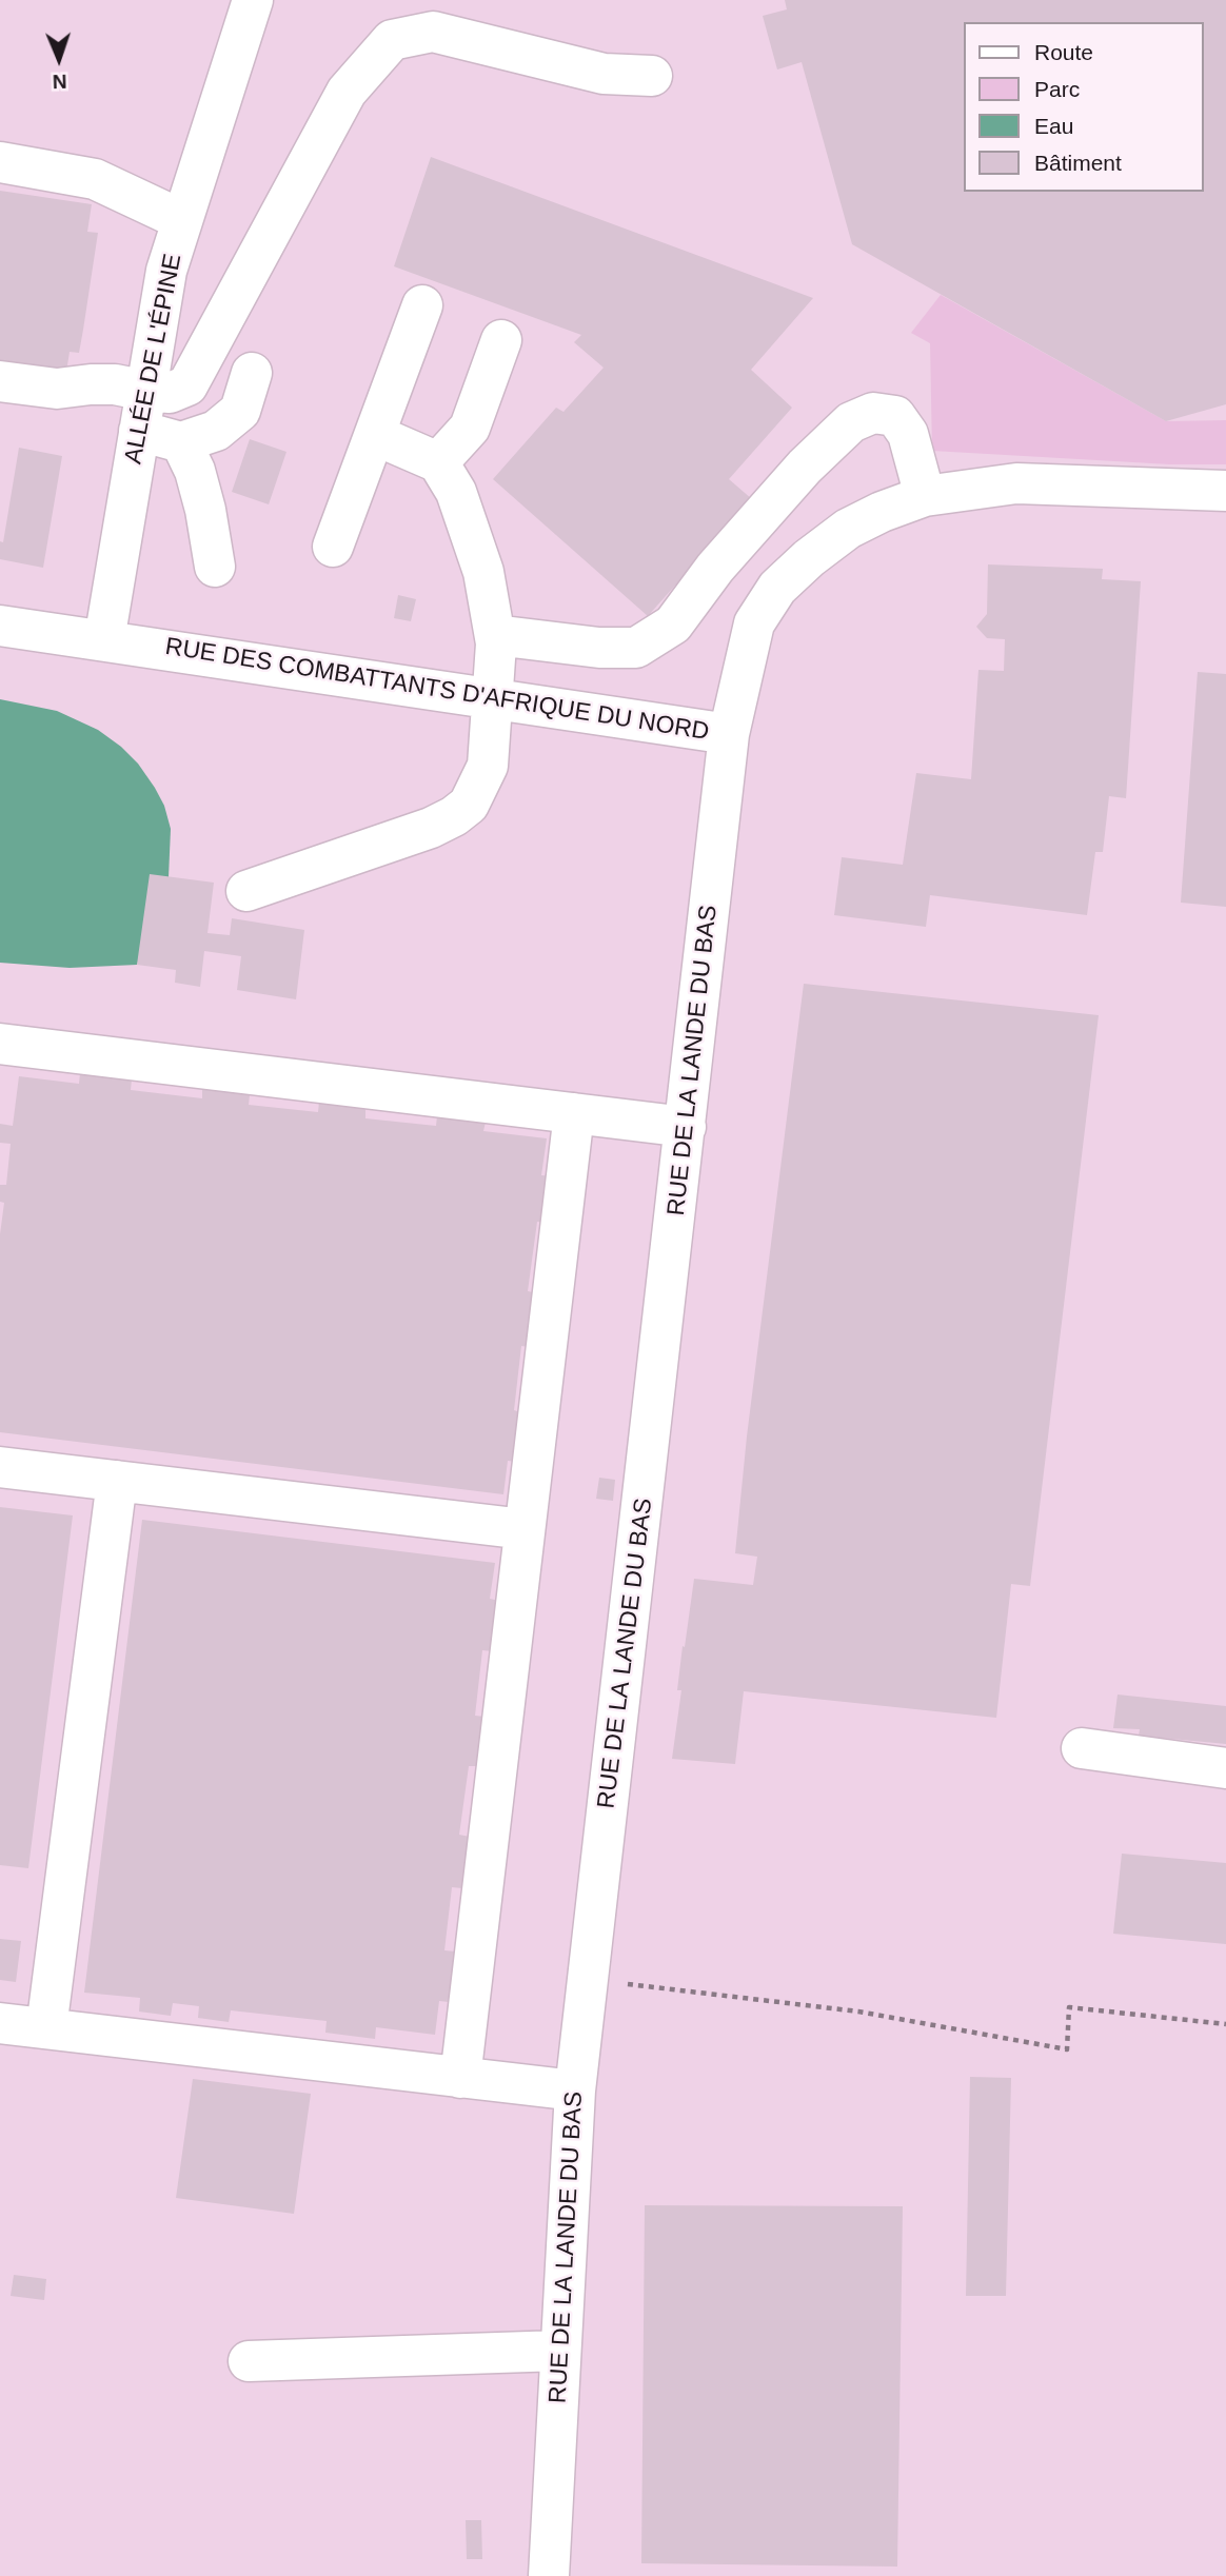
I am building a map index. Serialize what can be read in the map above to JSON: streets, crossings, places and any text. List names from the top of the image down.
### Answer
{
  "streets": {
    "street": ["ALLÉE DE L'ÉPINE", "RUE DES COMBATTANTS D'AFRIQUE DU NORD", "RUE DE LA LANDE DU BAS"]
  },
  "crossings": [
    ["ALLÉE DE L'ÉPINE", "RUE DES COMBATTANTS D'AFRIQUE DU NORD"],
    ["RUE DES COMBATTANTS D'AFRIQUE DU NORD", "RUE DE LA LANDE DU BAS"]
  ],
  "legend": [
    "Route",
    "Parc",
    "Eau",
    "Bâtiment"
  ],
  "north": "bottom"
}
